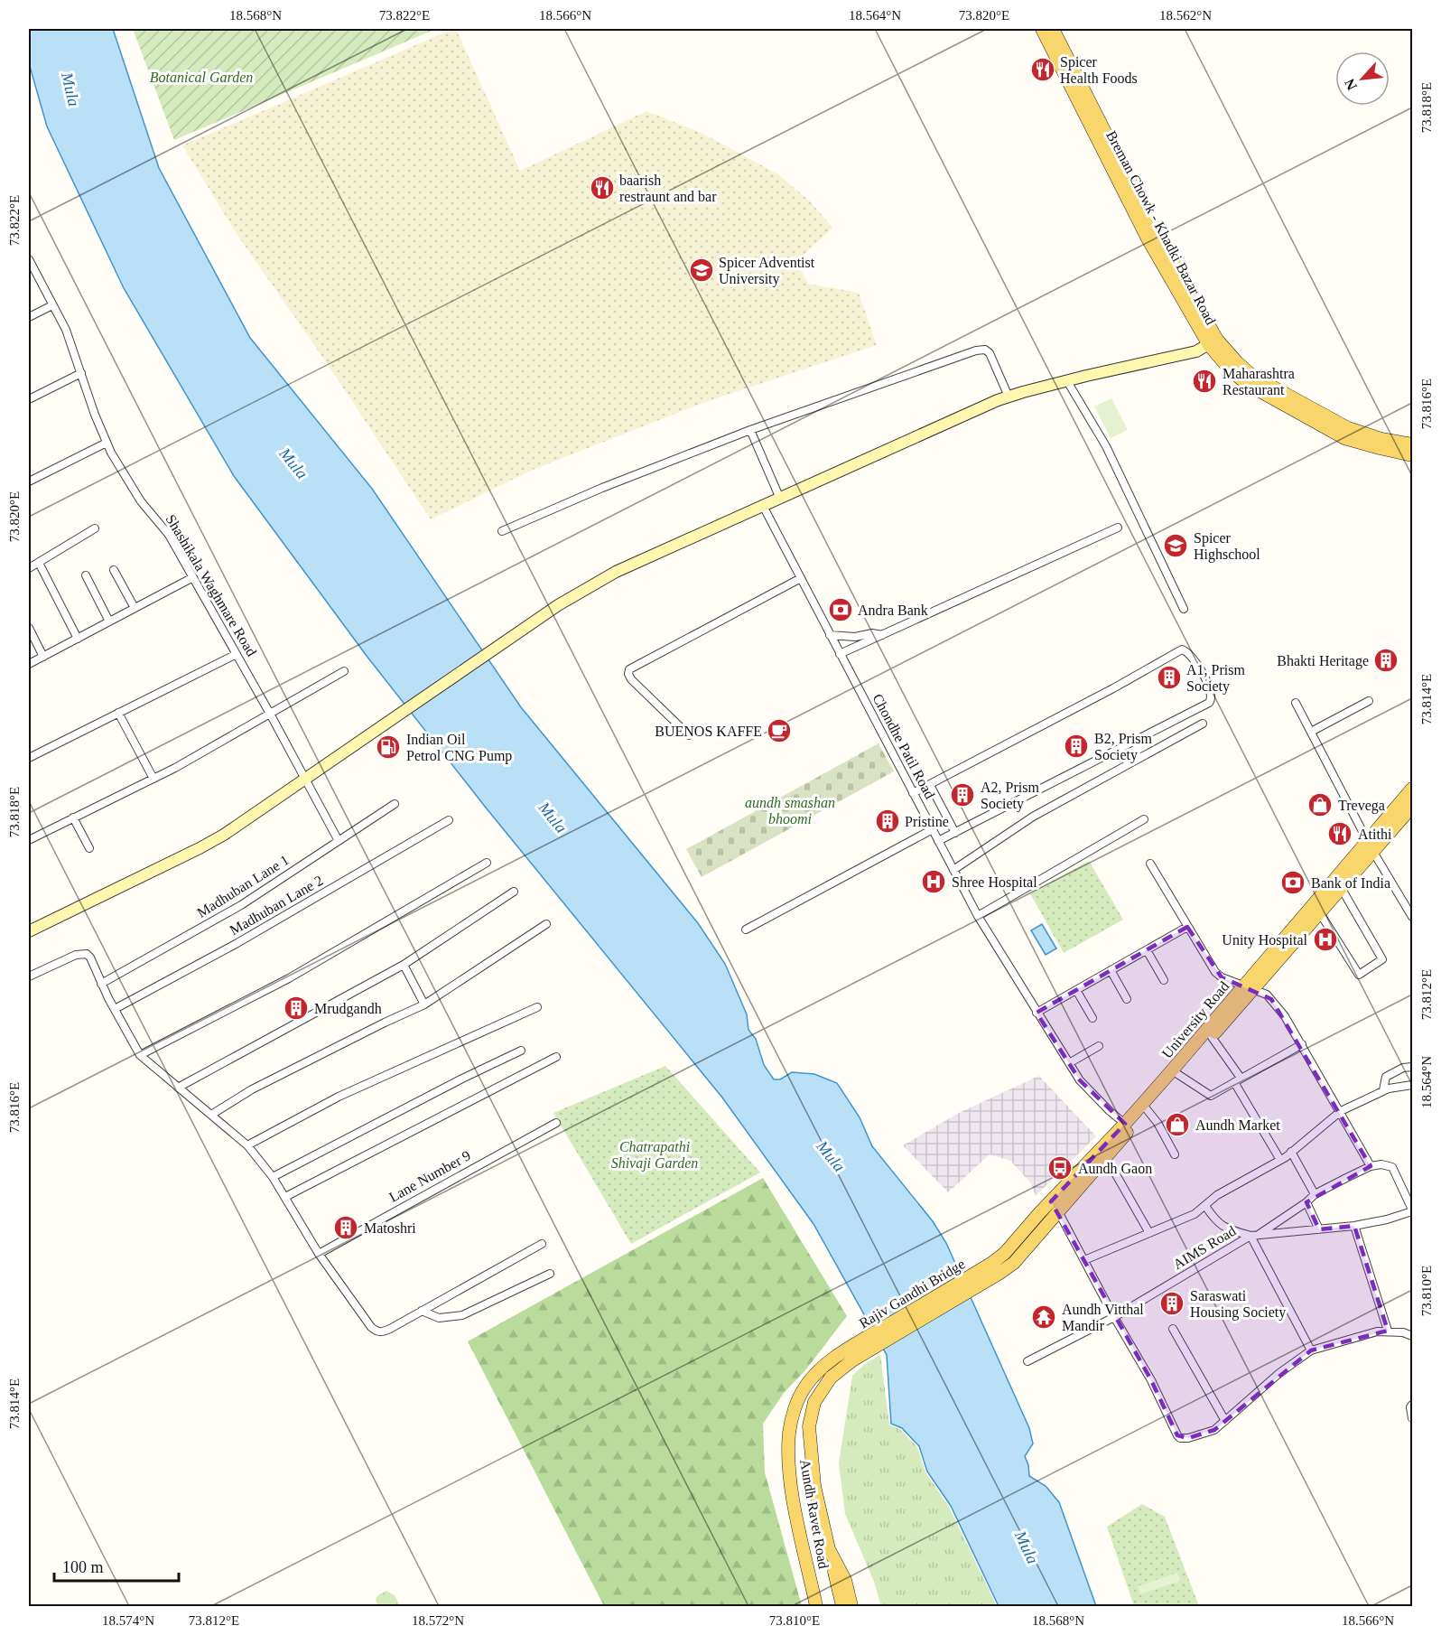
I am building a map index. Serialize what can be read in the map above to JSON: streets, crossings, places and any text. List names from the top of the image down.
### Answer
{
  "streets": {
    "main road": [
      "Breman Chowk - Khadki Bazar Road",
      "University Road",
      "Rajiv Gandhi Bridge",
      "Aundh Ravet Road"
    ],
    "street": [
      "Shashikala Waghmare Road",
      "Chondhe Patil Road",
      "Madhuban Lane 1",
      "Madhuban Lane 2",
      "Lane Number 9",
      "AIMS Road"
    ]
  },
  "crossings": [
    ["Shashikala Waghmare Road", "Madhuban Lane 1"],
    ["Chondhe Patil Road", "University Road"],
    ["University Road", "Rajiv Gandhi Bridge"],
    ["Rajiv Gandhi Bridge", "Aundh Ravet Road"]
  ],
  "water": ["Mula"],
  "parks": ["Botanical Garden", "aundh smashan bhoomi", "Chatrapathi Shivaji Garden"],
  "places": {
    "restaurant": [
      "Spicer Health Foods",
      "baarish restraunt and bar",
      "Maharashtra Restaurant",
      "Atithi"
    ],
    "school or university": ["Spicer Adventist University", "Spicer Highschool"],
    "bank": ["Andra Bank", "Bank of India"],
    "building": [
      "Bhakti Heritage",
      "A1, Prism Society",
      "B2, Prism Society",
      "A2, Prism Society",
      "Pristine",
      "Mrudgandh",
      "Matoshri",
      "Saraswati Housing Society"
    ],
    "cafe": ["BUENOS KAFFE"],
    "fuel station": ["Indian Oil Petrol CNG Pump"],
    "shop": ["Trevega", "Aundh Market"],
    "hospital": ["Shree Hospital", "Unity Hospital"],
    "bus stop": ["Aundh Gaon"],
    "temple": ["Aundh Vitthal Mandir"]
  },
  "scale_bar": "100 m",
  "north": "bottom left",
  "coordinates": [
    "18.568°N",
    "73.822°E",
    "18.566°N",
    "18.564°N",
    "73.820°E",
    "18.562°N",
    "73.818°E",
    "73.816°E",
    "73.814°E",
    "73.812°E",
    "73.810°E",
    "18.574°N",
    "18.572°N"
  ]
}
